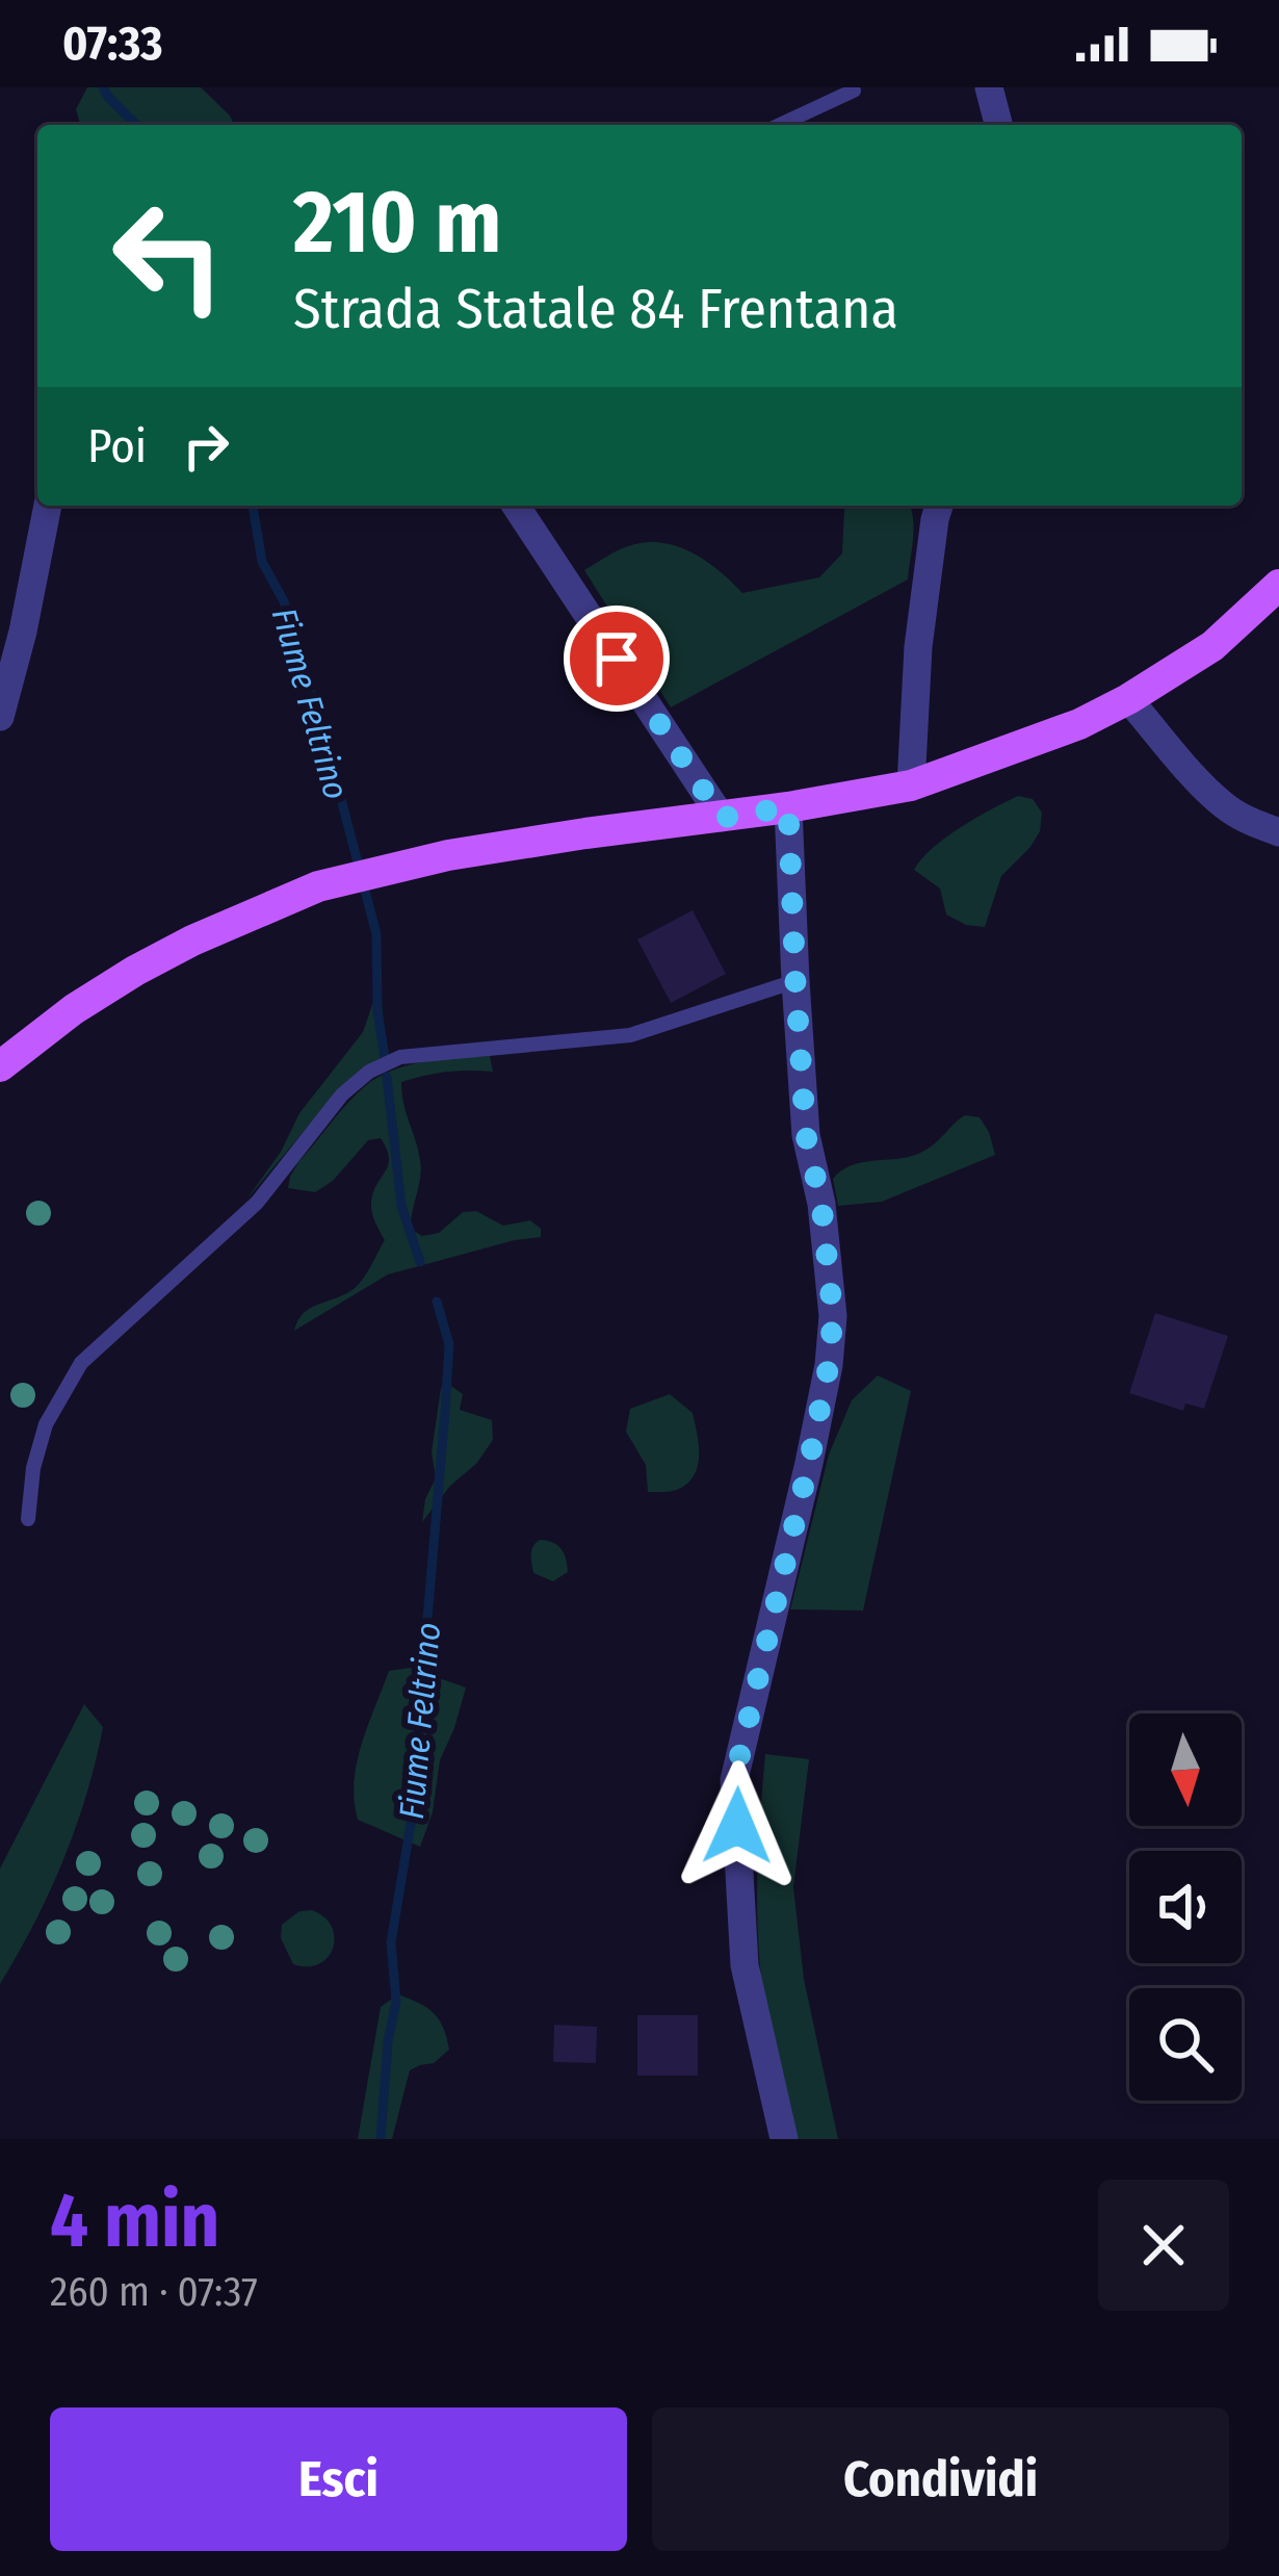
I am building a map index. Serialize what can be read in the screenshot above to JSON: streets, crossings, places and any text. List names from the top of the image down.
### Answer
{
  "water": ["Fiume Feltrino"],
  "north": "bottom",
  "page": {
    "status": "07:33",
    "turn": ["210 m", "Strada Statale 84 Frentana"],
    "then": "Poi",
    "heading": ["4 min", "260 m · 07:37"],
    "buttons": ["Esci", "Condividi"]
  }
}
